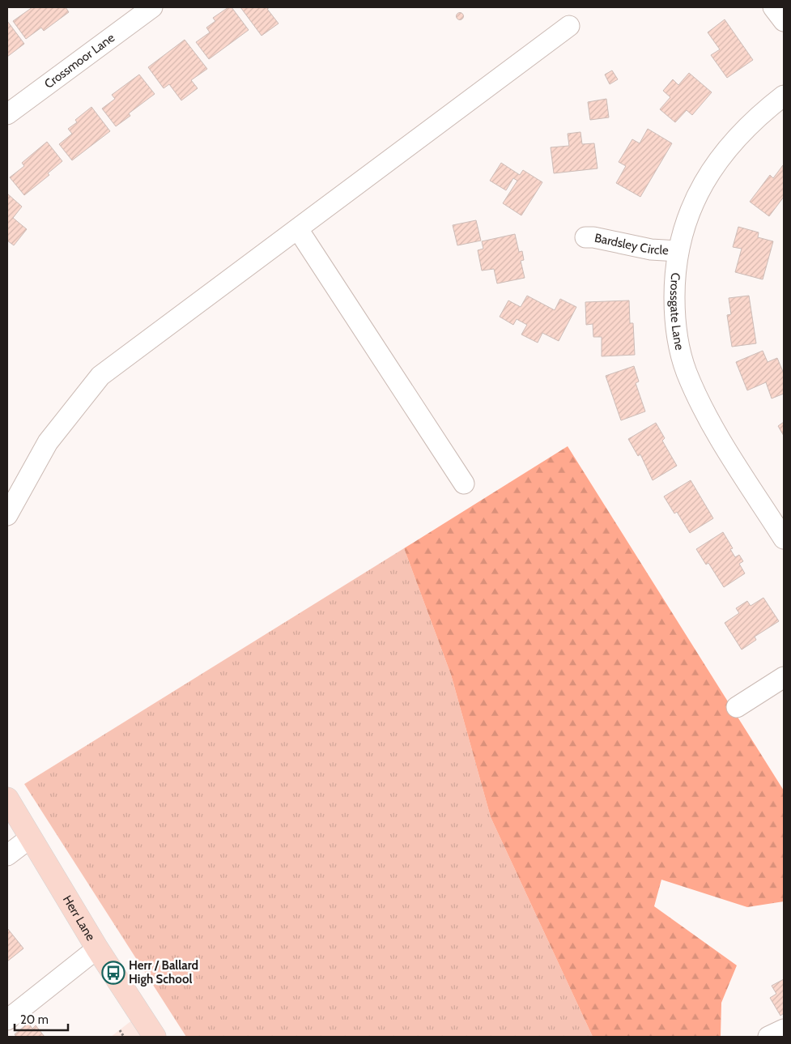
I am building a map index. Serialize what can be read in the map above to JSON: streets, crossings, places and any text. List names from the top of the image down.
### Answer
{
  "streets": {
    "main road": ["Herr Lane"],
    "street": ["Crossmoor Lane", "Bardsley Circle", "Crossgate Lane"]
  },
  "crossings": [
    ["Bardsley Circle", "Crossgate Lane"]
  ],
  "places": {
    "bus stop": ["Herr / Ballard High School"]
  },
  "scale_bar": "20 m"
}
